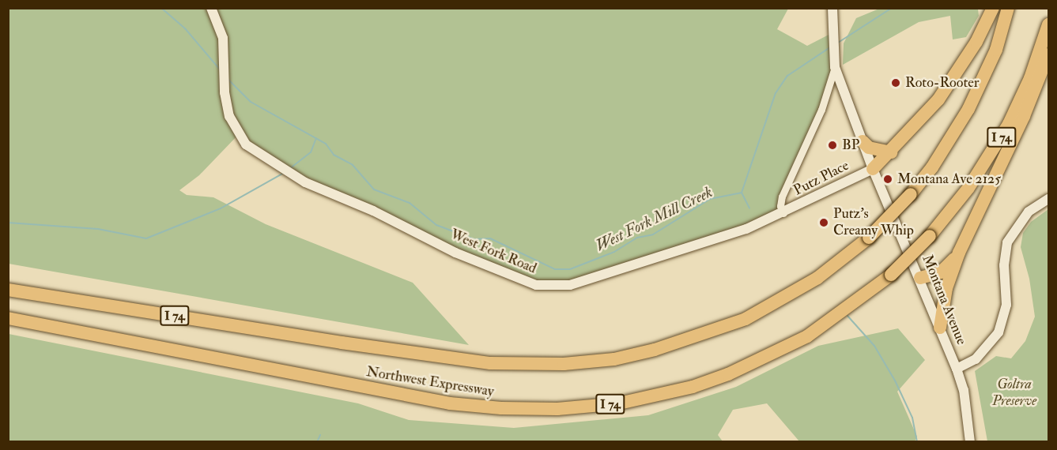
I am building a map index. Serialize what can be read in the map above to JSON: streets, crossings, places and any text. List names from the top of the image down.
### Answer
{
  "streets": {
    "highway": ["I 74", "Northwest Expressway"],
    "street": ["Putz Place", "West Fork Road", "Montana Avenue"]
  },
  "crossings": [
    ["Putz Place", "West Fork Road"],
    ["Putz Place", "Montana Avenue"]
  ],
  "water": ["West Fork Mill Creek"],
  "parks": ["Goltra Preserve"],
  "places": [
    "Roto-Rooter",
    "BP",
    "Montana Ave 2125",
    "Putz’s Creamy Whip"
  ]
}
